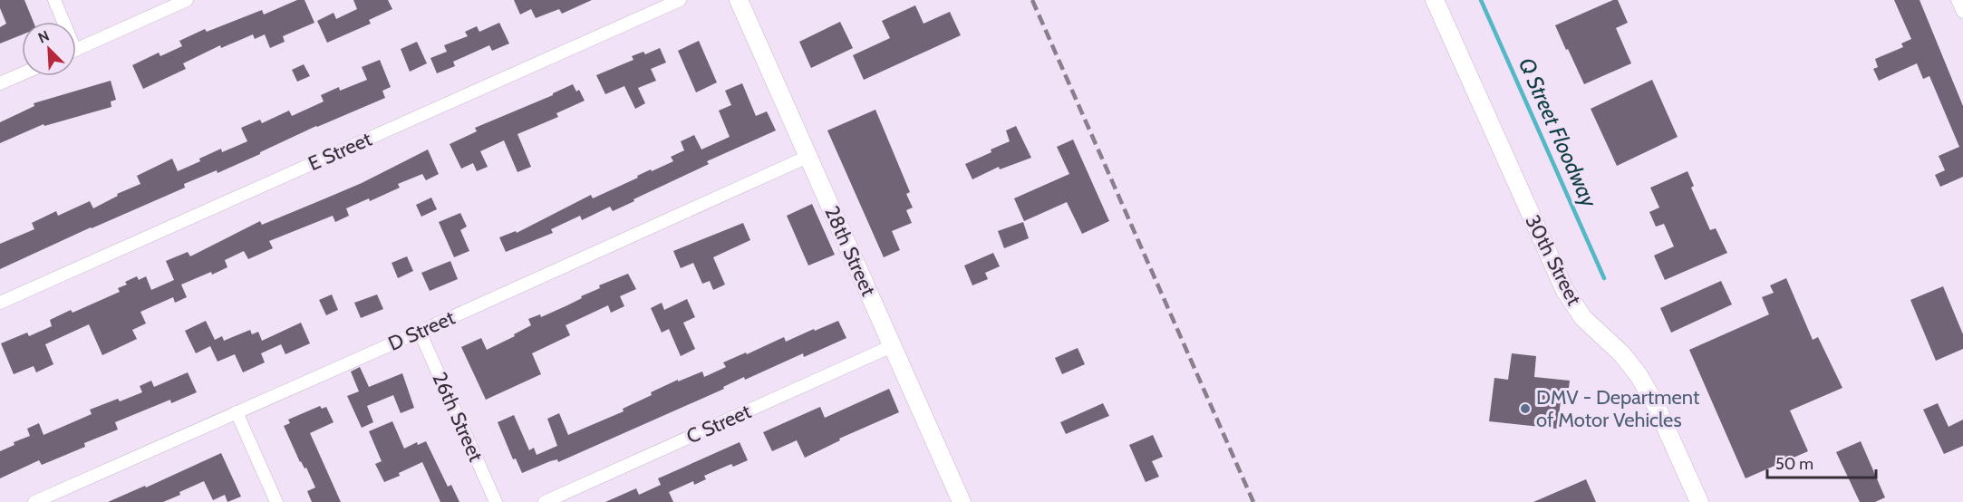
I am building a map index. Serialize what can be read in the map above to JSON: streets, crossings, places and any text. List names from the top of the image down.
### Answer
{
  "streets": {
    "street": [
      "E Street",
      "28th Street",
      "30th Street",
      "D Street",
      "26th Street",
      "C Street"
    ]
  },
  "crossings": [
    ["28th Street", "D Street"],
    ["28th Street", "C Street"],
    ["D Street", "26th Street"]
  ],
  "water": ["Q Street Floodway"],
  "places": ["DMV - Department of Motor Vehicles"],
  "scale_bar": "50 m",
  "north": "top left"
}
